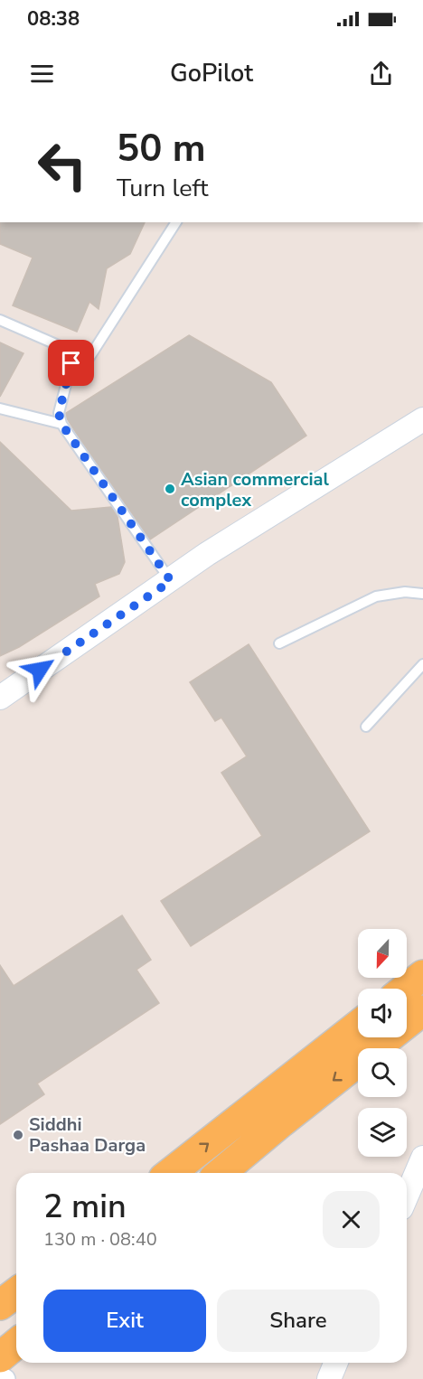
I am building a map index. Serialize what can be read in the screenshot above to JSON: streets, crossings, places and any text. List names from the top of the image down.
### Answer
{
  "places": ["Asian commercial complex", "Siddhi Pashaa Darga"],
  "north": "bottom",
  "page": {
    "status": "08:38",
    "header": "GoPilot",
    "turn": ["50 m", "Turn left"],
    "heading": ["2 min", "130 m · 08:40"],
    "buttons": ["Exit", "Share"]
  }
}
